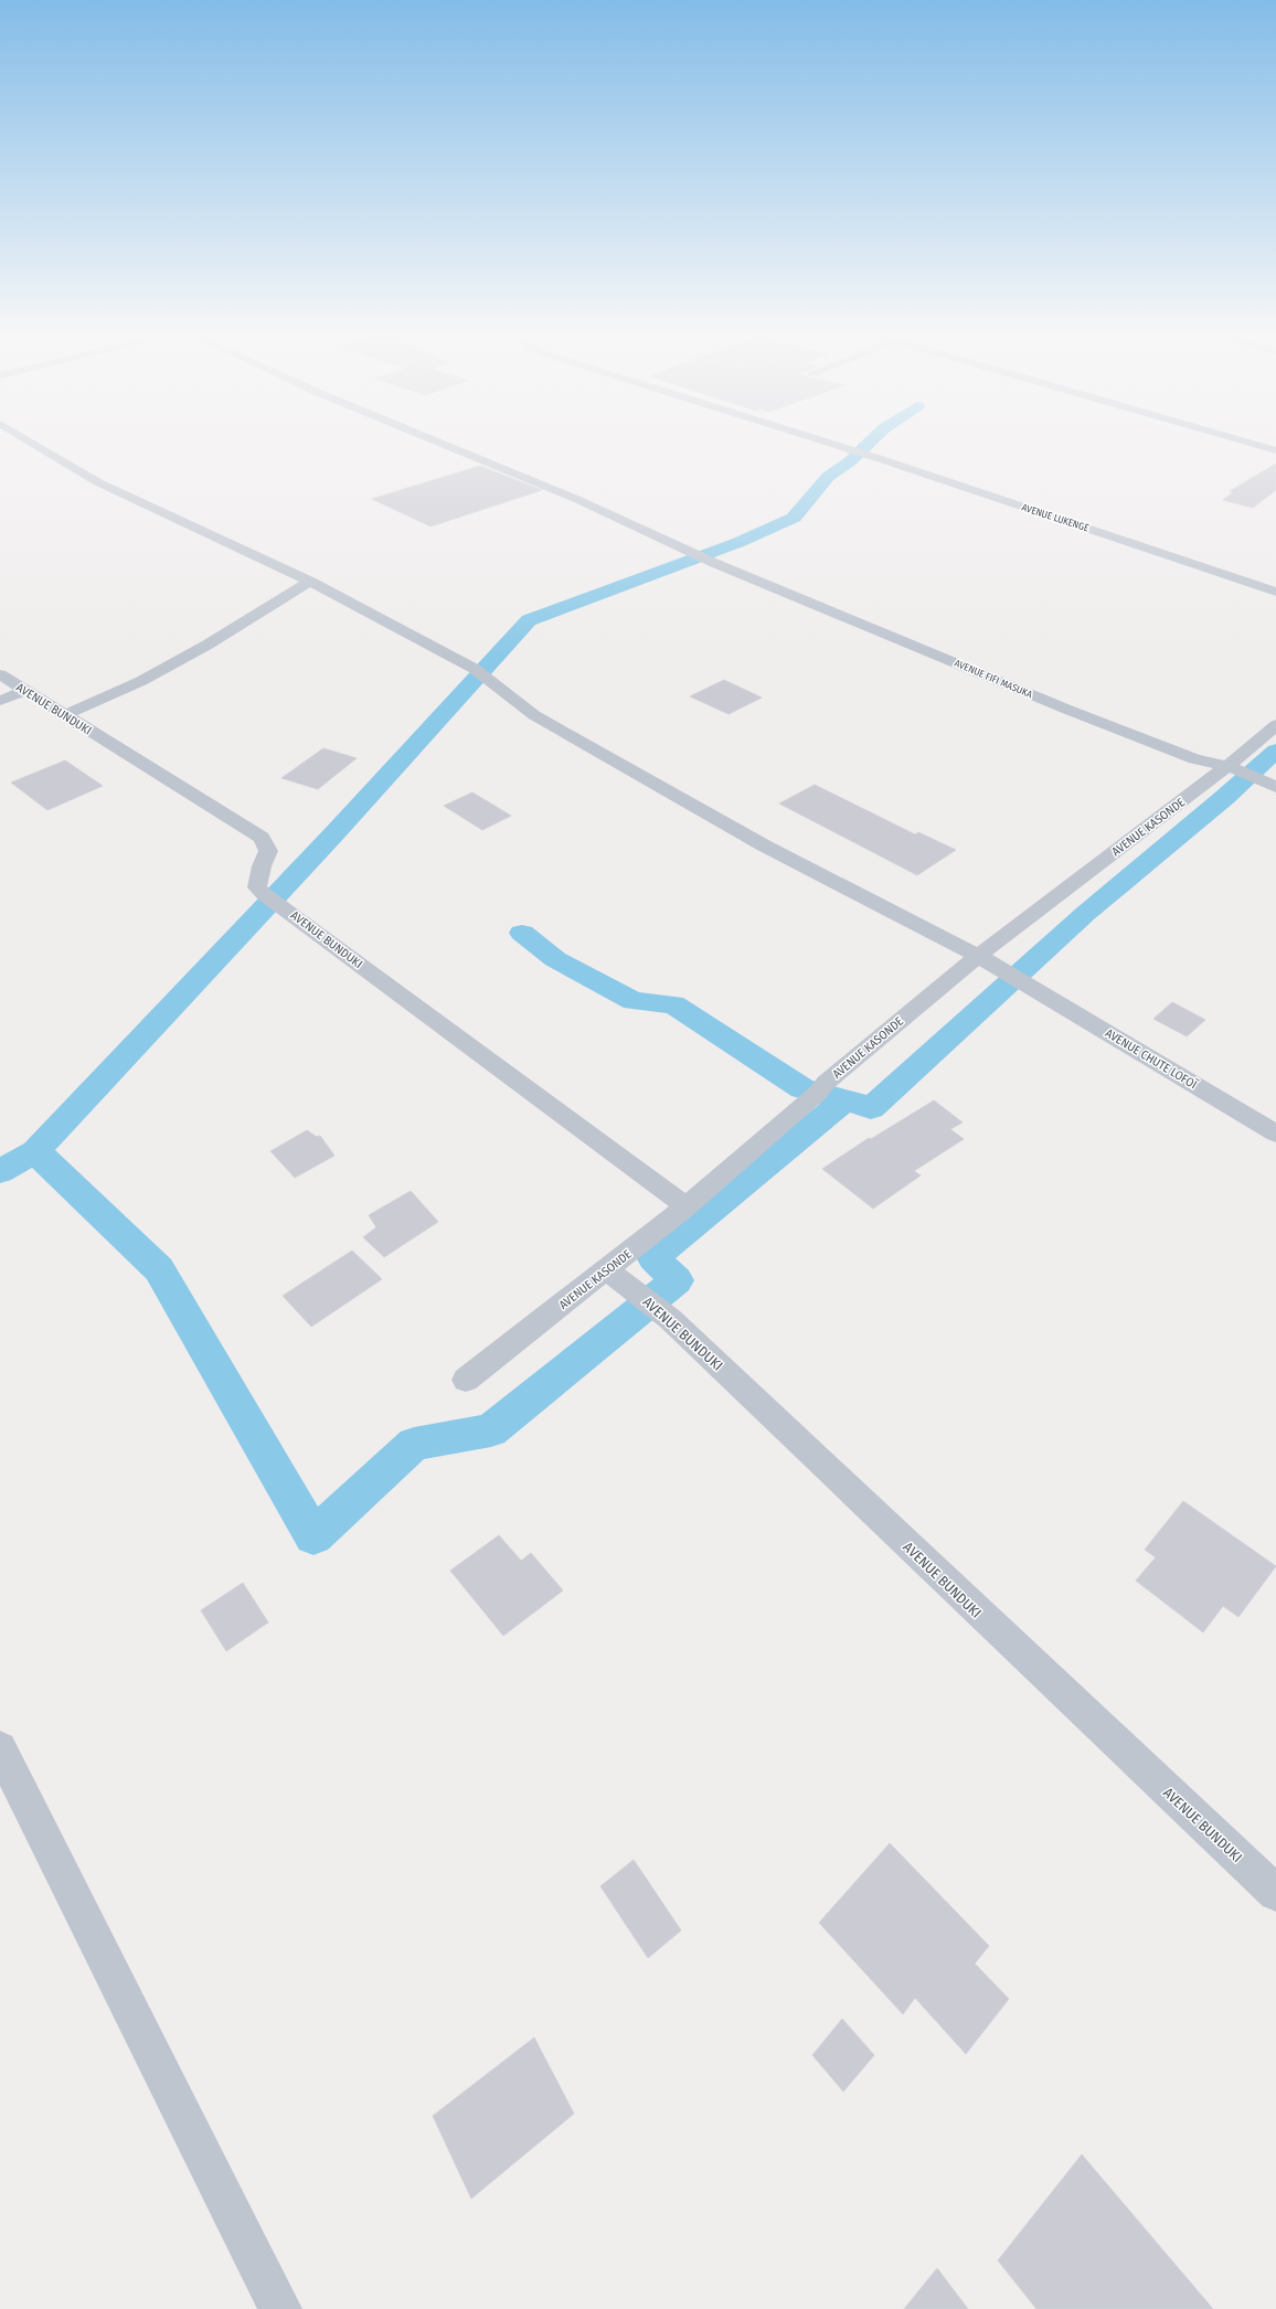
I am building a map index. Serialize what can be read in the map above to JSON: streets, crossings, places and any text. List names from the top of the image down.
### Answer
{
  "streets": {
    "street": [
      "AVENUE LUKENGE",
      "AVENUE FIFI MASUKA",
      "AVENUE BUNDUKI",
      "AVENUE KASONDE",
      "AVENUE CHUTE LOFOÏ"
    ]
  },
  "crossings": [
    ["AVENUE FIFI MASUKA", "AVENUE KASONDE"],
    ["AVENUE BUNDUKI", "AVENUE KASONDE"],
    ["AVENUE KASONDE", "AVENUE CHUTE LOFOÏ"]
  ]
}
